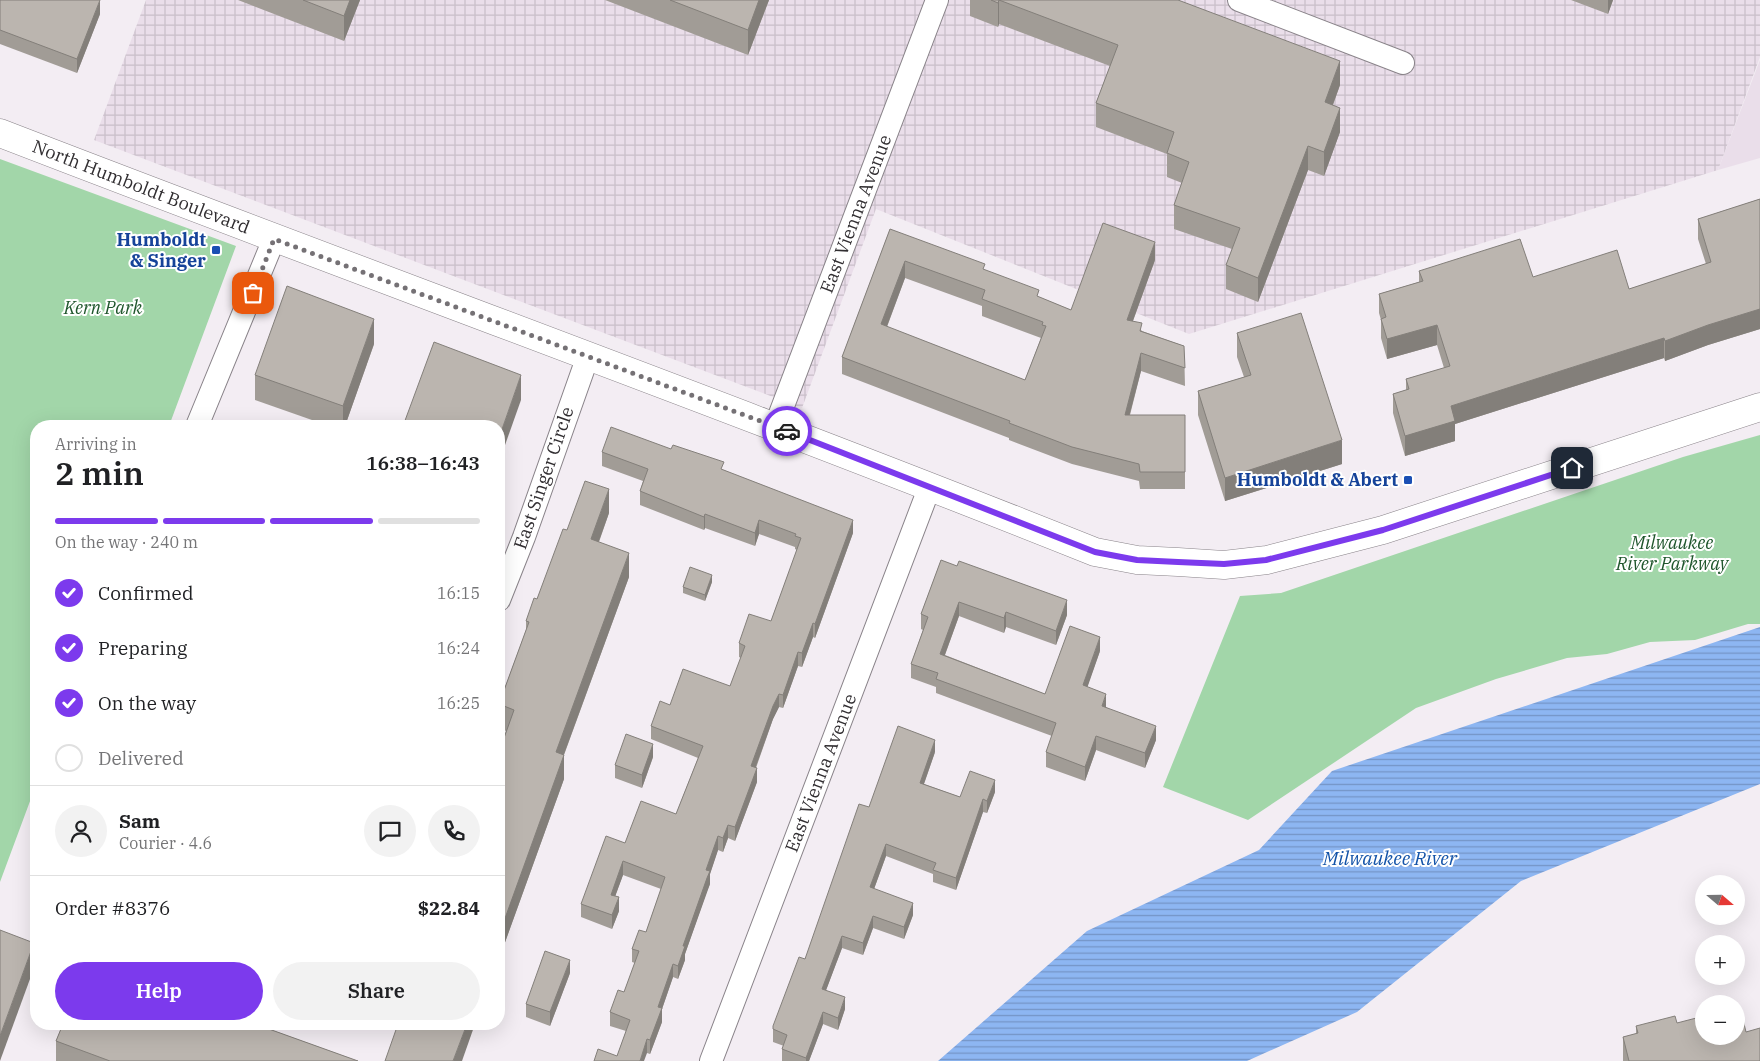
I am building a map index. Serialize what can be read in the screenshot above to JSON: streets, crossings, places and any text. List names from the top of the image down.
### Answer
{
  "streets": {
    "main road": ["North Humboldt Boulevard"],
    "street": ["East Vienna Avenue", "East Singer Circle"]
  },
  "crossings": [
    ["North Humboldt Boulevard", "East Vienna Avenue"],
    ["North Humboldt Boulevard", "East Singer Circle"]
  ],
  "water": ["Milwaukee River"],
  "parks": ["Kern Park", "Milwaukee River Parkway"],
  "places": {
    "transit": ["Humboldt & Singer", "Humboldt & Abert"]
  },
  "north": "right",
  "page": {
    "heading": ["2 min", "Arriving in", "16:38–16:43"],
    "panel": [
      "Sam",
      "Courier · 4.6",
      "Order #8376",
      "$22.84"
    ],
    "bar": "On the way · 240 m",
    "list": [
      ["Confirmed", "16:15"],
      ["Preparing", "16:24"],
      ["On the way", "16:25"],
      "Delivered"
    ],
    "map_buttons": ["+", "−"],
    "buttons": ["Help", "Share"]
  }
}
